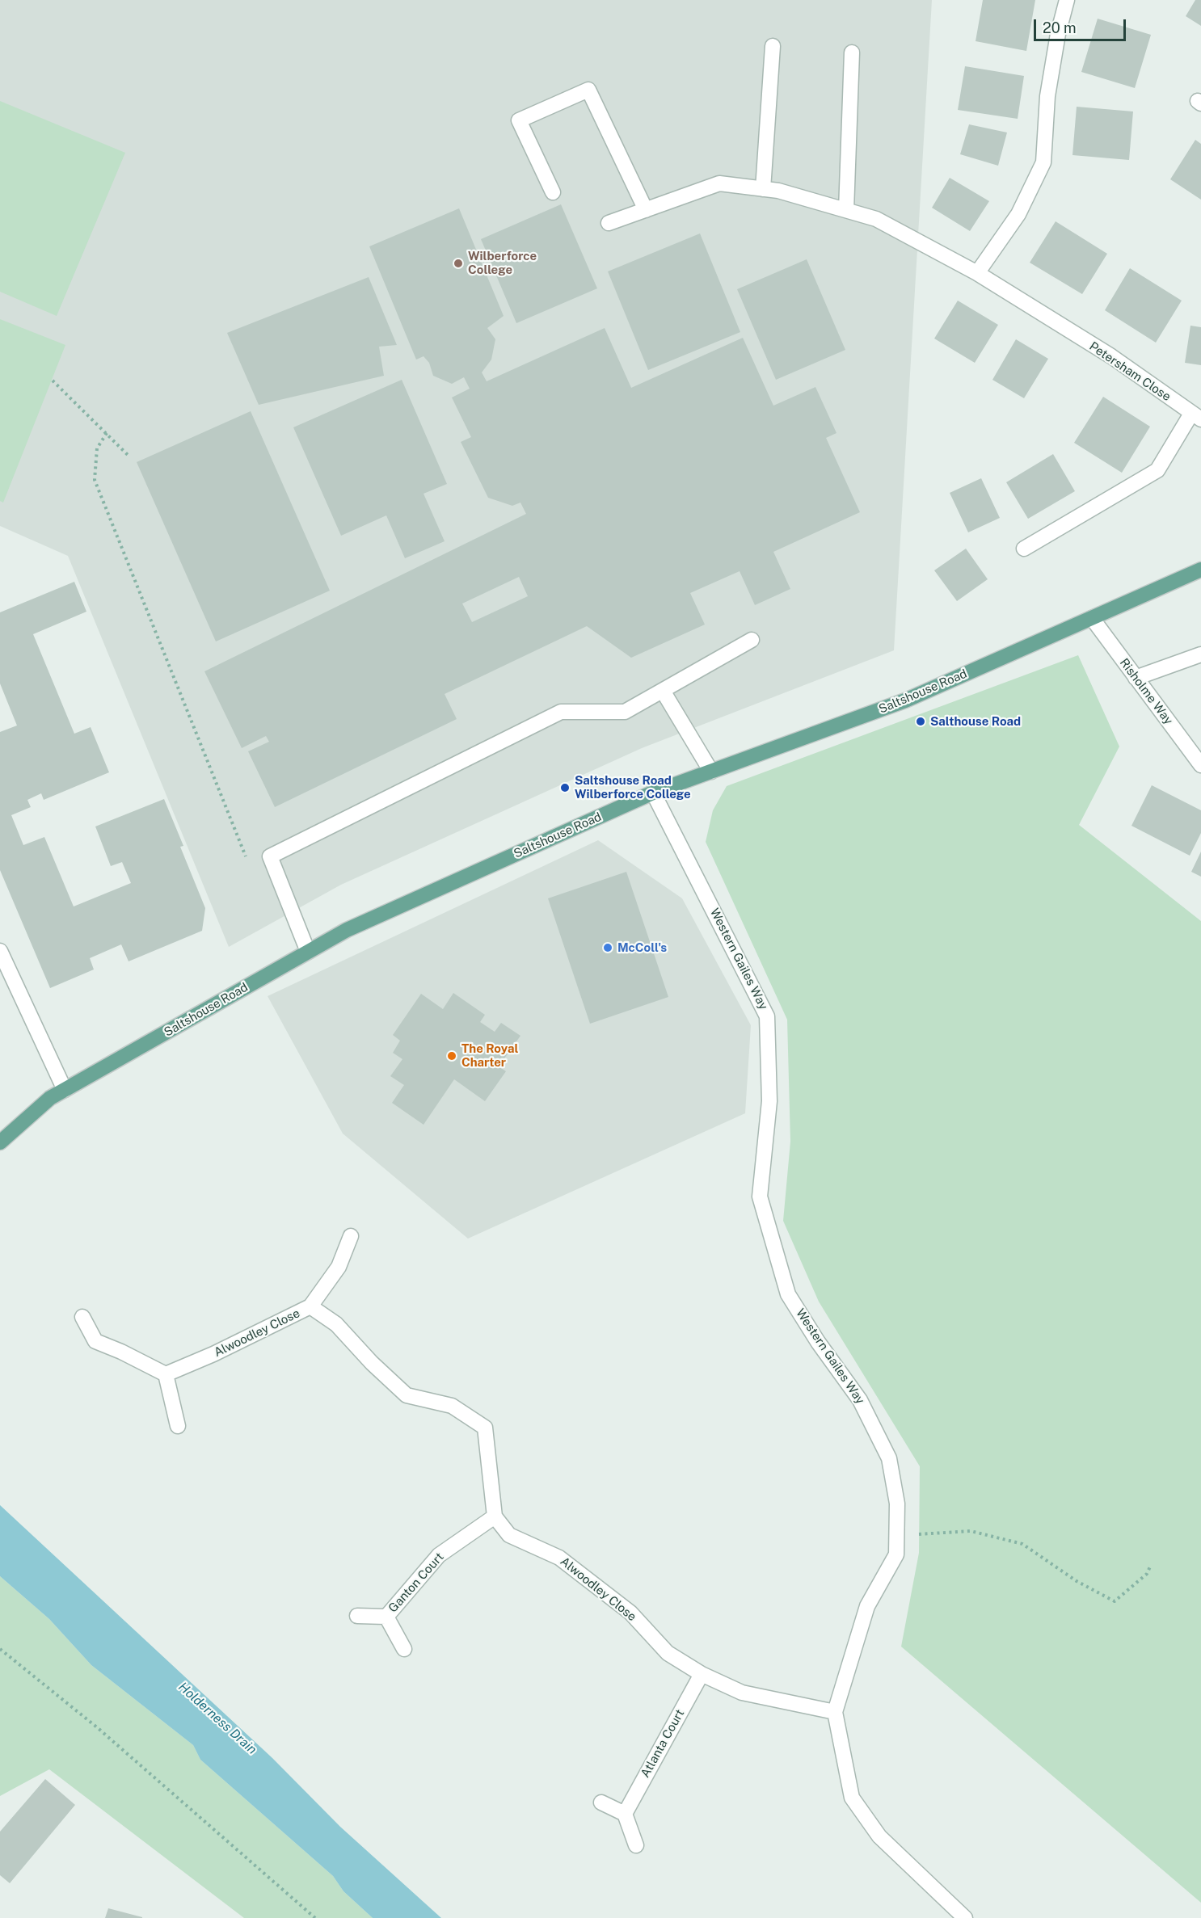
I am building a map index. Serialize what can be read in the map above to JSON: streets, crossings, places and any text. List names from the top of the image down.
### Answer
{
  "streets": {
    "main road": ["Saltshouse Road"],
    "street": [
      "Petersham Close",
      "Risholme Way",
      "Western Gailes Way",
      "Alwoodley Close",
      "Ganton Court",
      "Atlanta Court"
    ]
  },
  "crossings": [
    ["Saltshouse Road", "Risholme Way"],
    ["Saltshouse Road", "Western Gailes Way"],
    ["Western Gailes Way", "Alwoodley Close"],
    ["Alwoodley Close", "Ganton Court"],
    ["Alwoodley Close", "Atlanta Court"]
  ],
  "water": ["Holderness Drain"],
  "places": [
    "Wilberforce College",
    "Salthouse Road",
    "Saltshouse Road Wilberforce College",
    "McColl's",
    "The Royal Charter"
  ],
  "scale_bar": "20 m"
}
